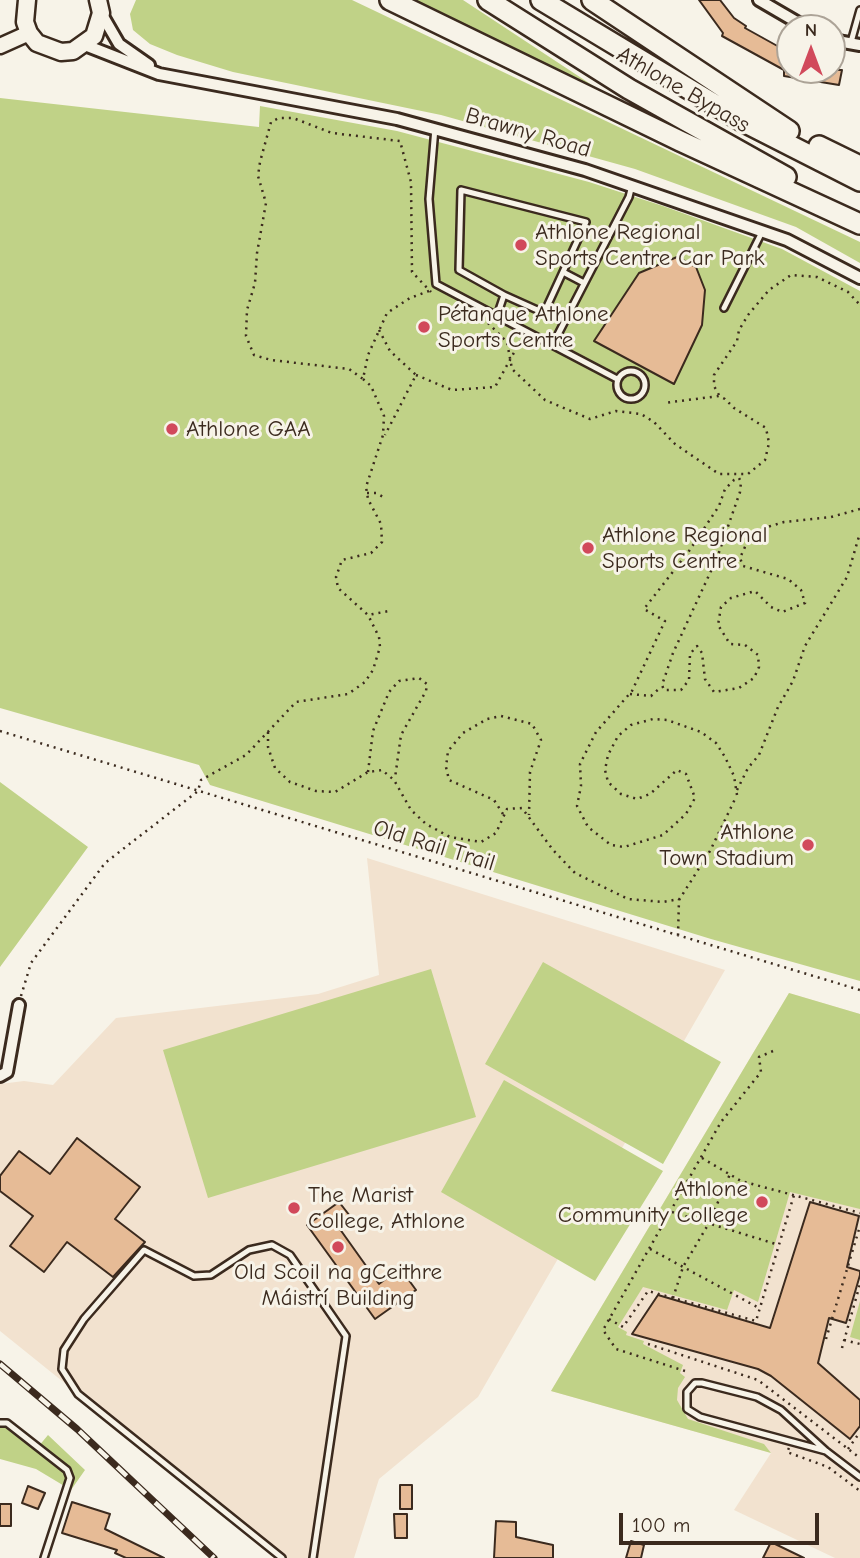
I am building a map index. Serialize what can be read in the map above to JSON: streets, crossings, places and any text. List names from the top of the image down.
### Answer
{
  "streets": {
    "highway": ["Athlone Bypass"],
    "street": ["Brawny Road"],
    "path": ["Old Rail Trail"]
  },
  "places": [
    "Athlone Regional Sports Centre Car Park",
    "Pétanque Athlone Sports Centre",
    "Athlone GAA",
    "Athlone Regional Sports Centre",
    "Athlone Town Stadium",
    "Athlone Community College",
    "The Marist College, Athlone",
    "Old Scoil na gCeithre Máistrí Building"
  ],
  "scale_bar": "100 m",
  "north": "top"
}
